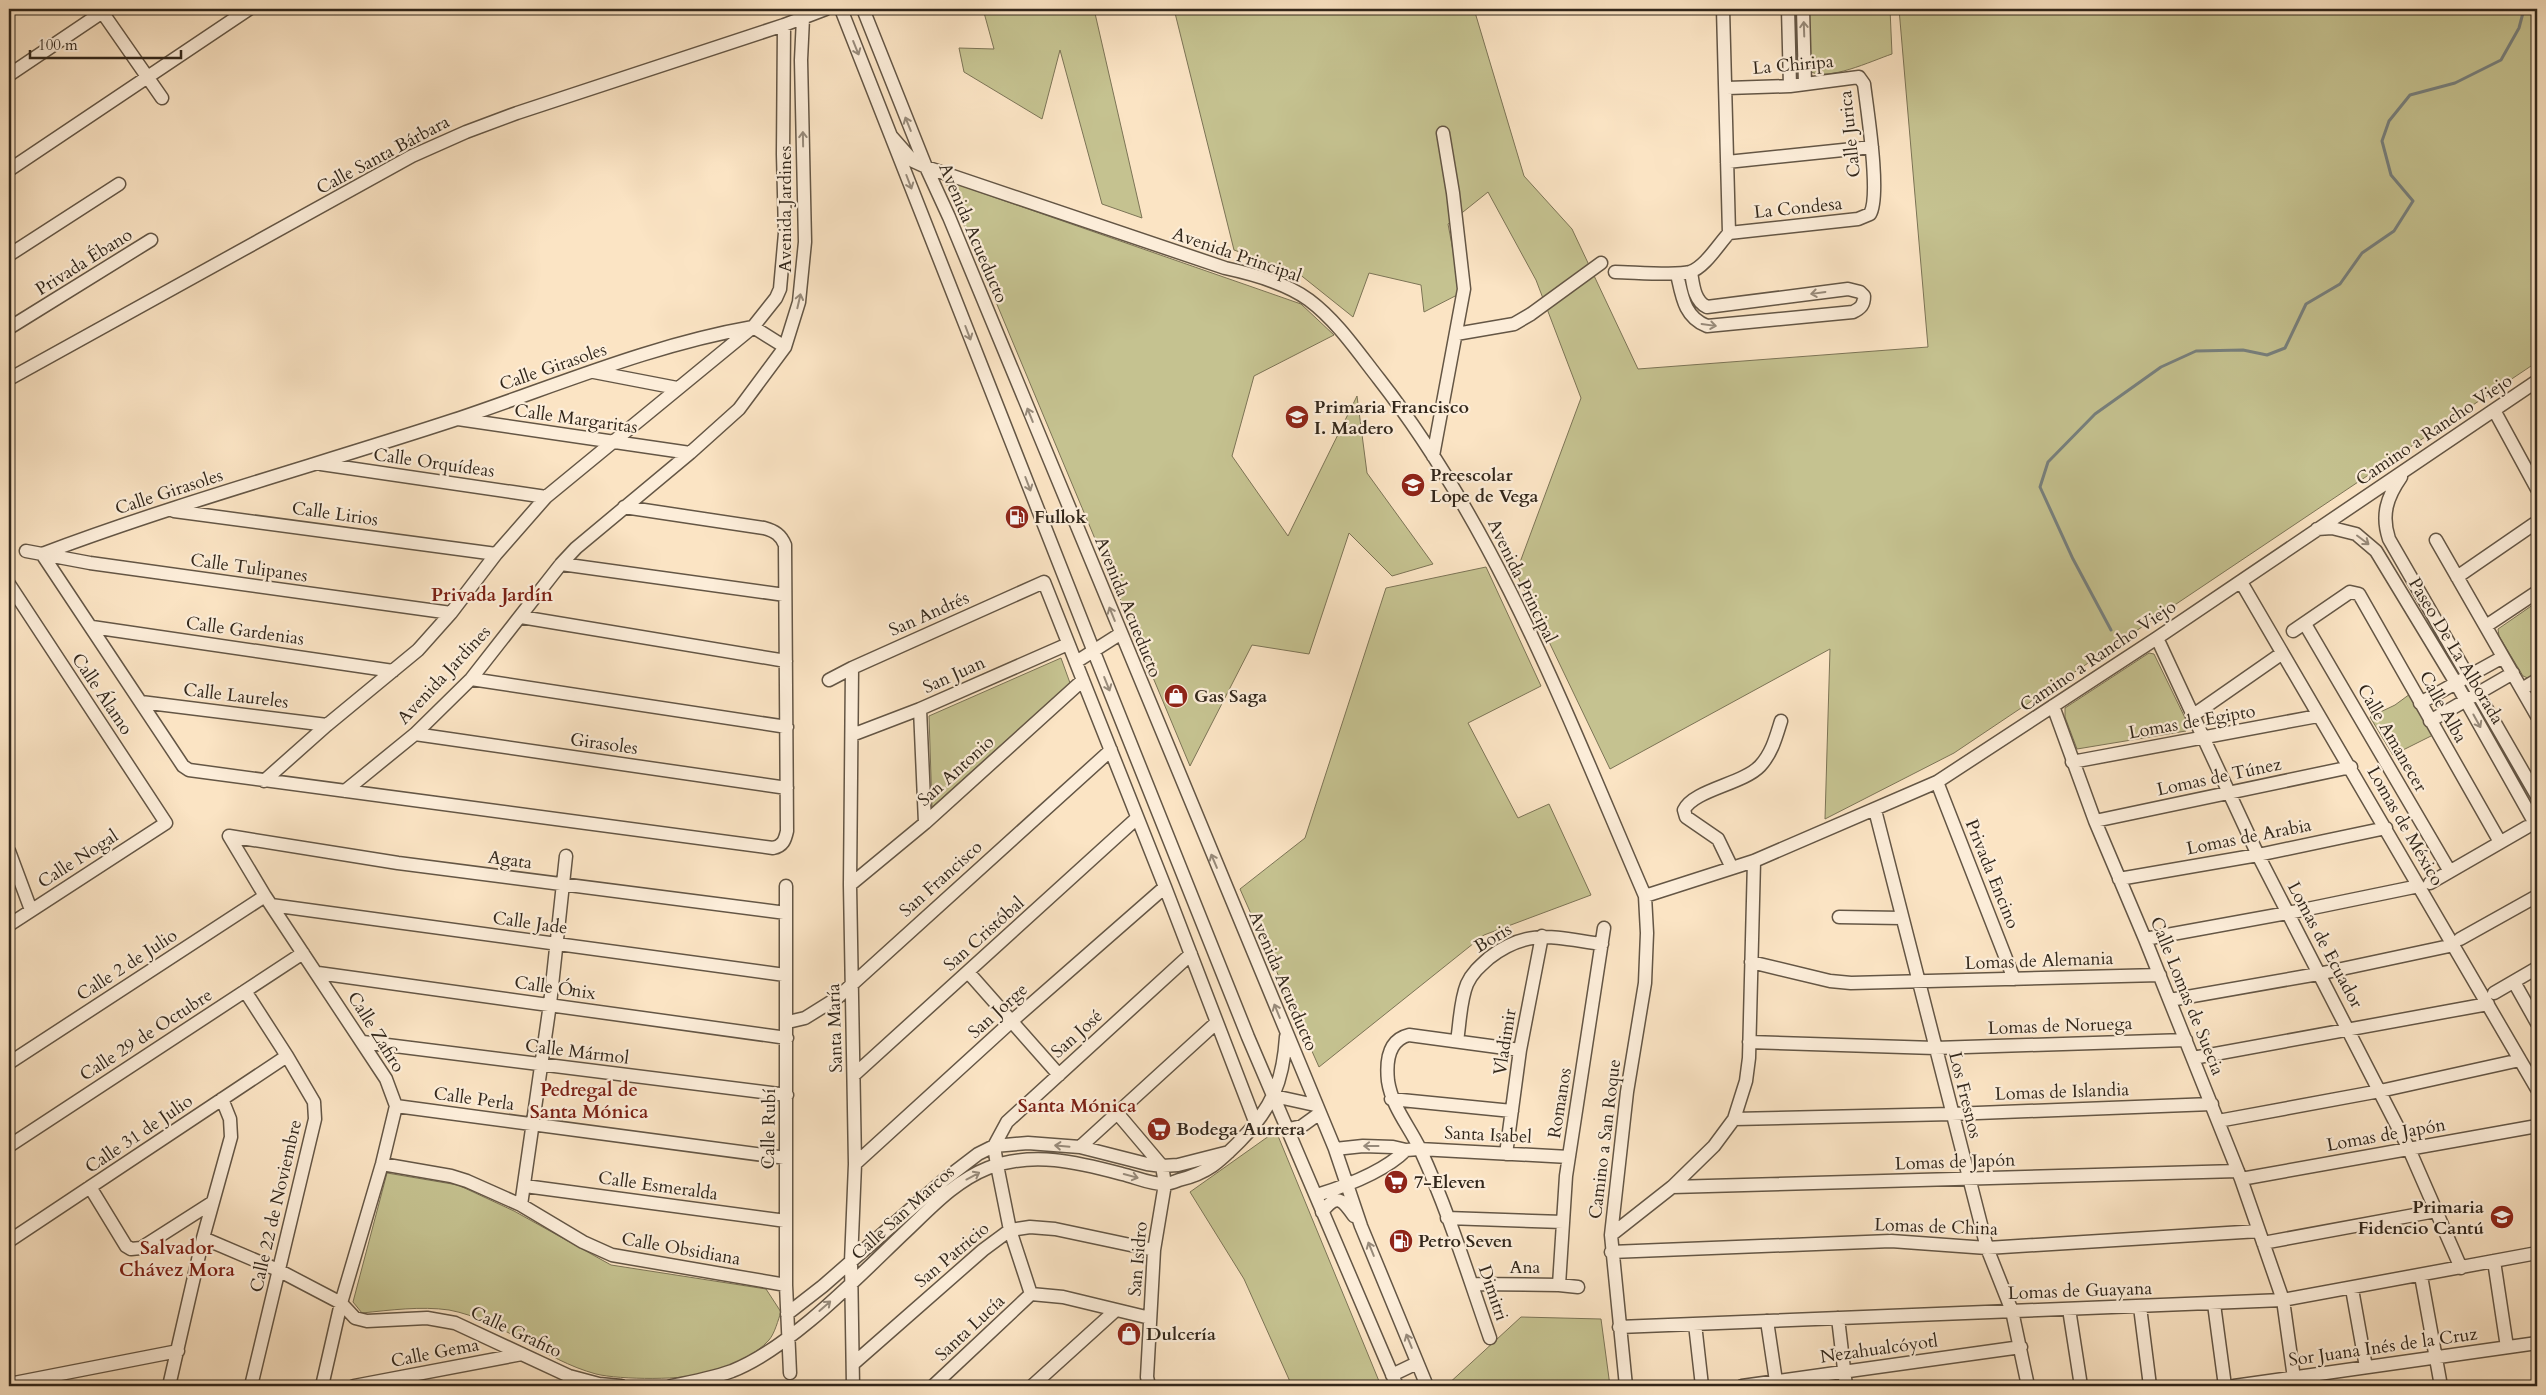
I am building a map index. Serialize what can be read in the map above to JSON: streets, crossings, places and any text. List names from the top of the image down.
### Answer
{
  "streets": {
    "street": [
      "La Chiripa",
      "Calle Jurica",
      "Calle Santa Bárbara",
      "La Condesa",
      "Avenida Jardines",
      "Avenida Acueducto",
      "Avenida Principal",
      "Privada Ébano",
      "Calle Girasoles",
      "Calle Margaritas",
      "Camino a Rancho Viejo",
      "Calle Orquídeas",
      "Calle Lirios",
      "Calle Tulipanes",
      "San Andrés",
      "Calle Gardenias",
      "Paseo De La Alborada",
      "San Juan",
      "Calle Álamo",
      "Calle Laureles",
      "Calle Alba",
      "Lomas de Egipto",
      "Calle Amanecer",
      "Girasoles",
      "San Antonio",
      "Lomas de Túnez",
      "Lomas de México",
      "Lomas de Arabia",
      "Calle Nogal",
      "Agata",
      "Privada Encino",
      "San Francisco",
      "Calle Jade",
      "San Cristóbal",
      "Boris",
      "Lomas de Ecuador",
      "Lomas de Alemania",
      "Calle 2 de Julio",
      "Calle Ónix",
      "Calle Lomas de Suecia",
      "San Jorge",
      "Lomas de Noruega",
      "Santa María",
      "Calle Zafiro",
      "San José",
      "Calle 29 de Octubre",
      "Vladimir",
      "Calle Mármol",
      "Lomas de Islandia",
      "Los Fresnos",
      "Calle Perla",
      "Romanos",
      "Calle Rubí",
      "Calle 31 de Julio",
      "Santa Isabel",
      "Lomas de Japón",
      "Camino a San Roque",
      "Calle Esmeralda",
      "Calle 22 de Noviembre",
      "Calle San Marcos",
      "Lomas de China",
      "Calle Obsidiana",
      "San Patricio",
      "San Isidro",
      "Ana",
      "Lomas de Guayana",
      "Dimitri",
      "Santa Lucía",
      "Calle Grafito",
      "Sor Juana Inés de la Cruz",
      "Nezahualcóyotl",
      "Calle Gema"
    ]
  },
  "crossings": [
    ["La Chiripa", "Calle Jurica"],
    ["Calle Jurica", "La Condesa"],
    ["Calle Santa Bárbara", "Avenida Jardines"],
    ["Avenida Jardines", "Calle Girasoles"],
    ["Avenida Jardines", "Calle Margaritas"],
    ["Avenida Jardines", "Calle Orquídeas"],
    ["Avenida Jardines", "Calle Lirios"],
    ["Avenida Jardines", "Calle Tulipanes"],
    ["Avenida Jardines", "Calle Gardenias"],
    ["Avenida Jardines", "Girasoles"],
    ["Avenida Acueducto", "Avenida Principal"],
    ["Avenida Acueducto", "Santa Isabel"],
    ["Avenida Principal", "Camino a Rancho Viejo"],
    ["Avenida Principal", "Camino a San Roque"],
    ["Calle Girasoles", "Calle Margaritas"],
    ["Calle Girasoles", "Calle Orquídeas"],
    ["Calle Girasoles", "Calle Lirios"],
    ["Calle Girasoles", "Calle Tulipanes"],
    ["Camino a Rancho Viejo", "Paseo De La Alborada"],
    ["Camino a Rancho Viejo", "Lomas de México"],
    ["Camino a Rancho Viejo", "Privada Encino"],
    ["Camino a Rancho Viejo", "Lomas de Ecuador"],
    ["Camino a Rancho Viejo", "Calle Lomas de Suecia"],
    ["Camino a Rancho Viejo", "Los Fresnos"],
    ["Camino a Rancho Viejo", "Camino a San Roque"],
    ["San Andrés", "San Juan"],
    ["San Andrés", "Santa María"],
    ["San Juan", "Santa María"],
    ["Calle Álamo", "Calle Nogal"],
    ["Calle Alba", "Calle Amanecer"],
    ["Lomas de Egipto", "Lomas de México"],
    ["Lomas de Egipto", "Lomas de Ecuador"],
    ["Lomas de Egipto", "Calle Lomas de Suecia"],
    ["San Antonio", "Santa María"],
    ["Lomas de Túnez", "Lomas de México"],
    ["Lomas de Túnez", "Lomas de Ecuador"],
    ["Lomas de Túnez", "Calle Lomas de Suecia"],
    ["Lomas de México", "Lomas de Arabia"],
    ["Lomas de Arabia", "Lomas de Ecuador"],
    ["Lomas de Arabia", "Calle Lomas de Suecia"],
    ["Agata", "Calle Zafiro"],
    ["Agata", "Calle Rubí"],
    ["Privada Encino", "Lomas de Alemania"],
    ["San Francisco", "Santa María"],
    ["San Francisco", "Calle Rubí"],
    ["Calle Jade", "Calle 2 de Julio"],
    ["Calle Jade", "Calle Zafiro"],
    ["Calle Jade", "Calle Rubí"],
    ["San Cristóbal", "Santa María"],
    ["Boris", "Vladimir"],
    ["Boris", "Romanos"],
    ["Lomas de Ecuador", "Lomas de Japón"],
    ["Lomas de Ecuador", "Lomas de China"],
    ["Lomas de Ecuador", "Lomas de Guayana"],
    ["Lomas de Alemania", "Calle Lomas de Suecia"],
    ["Lomas de Alemania", "Los Fresnos"],
    ["Calle 2 de Julio", "Calle Zafiro"],
    ["Calle Ónix", "Calle Zafiro"],
    ["Calle Ónix", "Calle Rubí"],
    ["Calle Lomas de Suecia", "Lomas de Noruega"],
    ["Calle Lomas de Suecia", "Lomas de Islandia"],
    ["Calle Lomas de Suecia", "Lomas de Japón"],
    ["Calle Lomas de Suecia", "Lomas de China"],
    ["Calle Lomas de Suecia", "Lomas de Guayana"],
    ["Calle Lomas de Suecia", "Sor Juana Inés de la Cruz"],
    ["San Jorge", "Santa María"],
    ["Lomas de Noruega", "Los Fresnos"],
    ["Santa María", "Calle San Marcos"],
    ["Santa María", "San Patricio"],
    ["Calle Zafiro", "Calle 29 de Octubre"],
    ["Calle Zafiro", "Calle Mármol"],
    ["Calle Zafiro", "Calle Perla"],
    ["San José", "Calle San Marcos"],
    ["Calle 29 de Octubre", "Calle 22 de Noviembre"],
    ["Vladimir", "Santa Isabel"],
    ["Calle Mármol", "Calle Rubí"],
    ["Lomas de Islandia", "Los Fresnos"],
    ["Los Fresnos", "Lomas de Japón"],
    ["Los Fresnos", "Lomas de China"],
    ["Los Fresnos", "Lomas de Guayana"],
    ["Los Fresnos", "Nezahualcóyotl"],
    ["Calle Perla", "Calle Rubí"],
    ["Romanos", "Santa Isabel"],
    ["Romanos", "Ana"],
    ["Calle Rubí", "Calle Esmeralda"],
    ["Calle Rubí", "Calle San Marcos"],
    ["Calle Rubí", "Calle Obsidiana"],
    ["Calle 31 de Julio", "Calle 22 de Noviembre"],
    ["Santa Isabel", "Dimitri"],
    ["Camino a San Roque", "Lomas de China"],
    ["Camino a San Roque", "Lomas de Guayana"],
    ["Calle 22 de Noviembre", "Calle Grafito"],
    ["Calle San Marcos", "San Isidro"],
    ["San Patricio", "San Isidro"],
    ["Ana", "Dimitri"],
    ["Calle Grafito", "Calle Gema"]
  ],
  "districts": [
    "Privada Jardín",
    "Pedregal de Santa Mónica",
    "Santa Mónica",
    "Salvador Chávez Mora"
  ],
  "places": {
    "school or university": ["Primaria Francisco I. Madero", "Preescolar Lope de Vega", "Primaria Fidencio Cantú"],
    "fuel station": ["Fullok", "Petro Seven"],
    "shop": ["Gas Saga", "Dulcería"],
    "supermarket": ["Bodega Aurrera", "7-Eleven"]
  },
  "scale_bar": "100 m"
}
